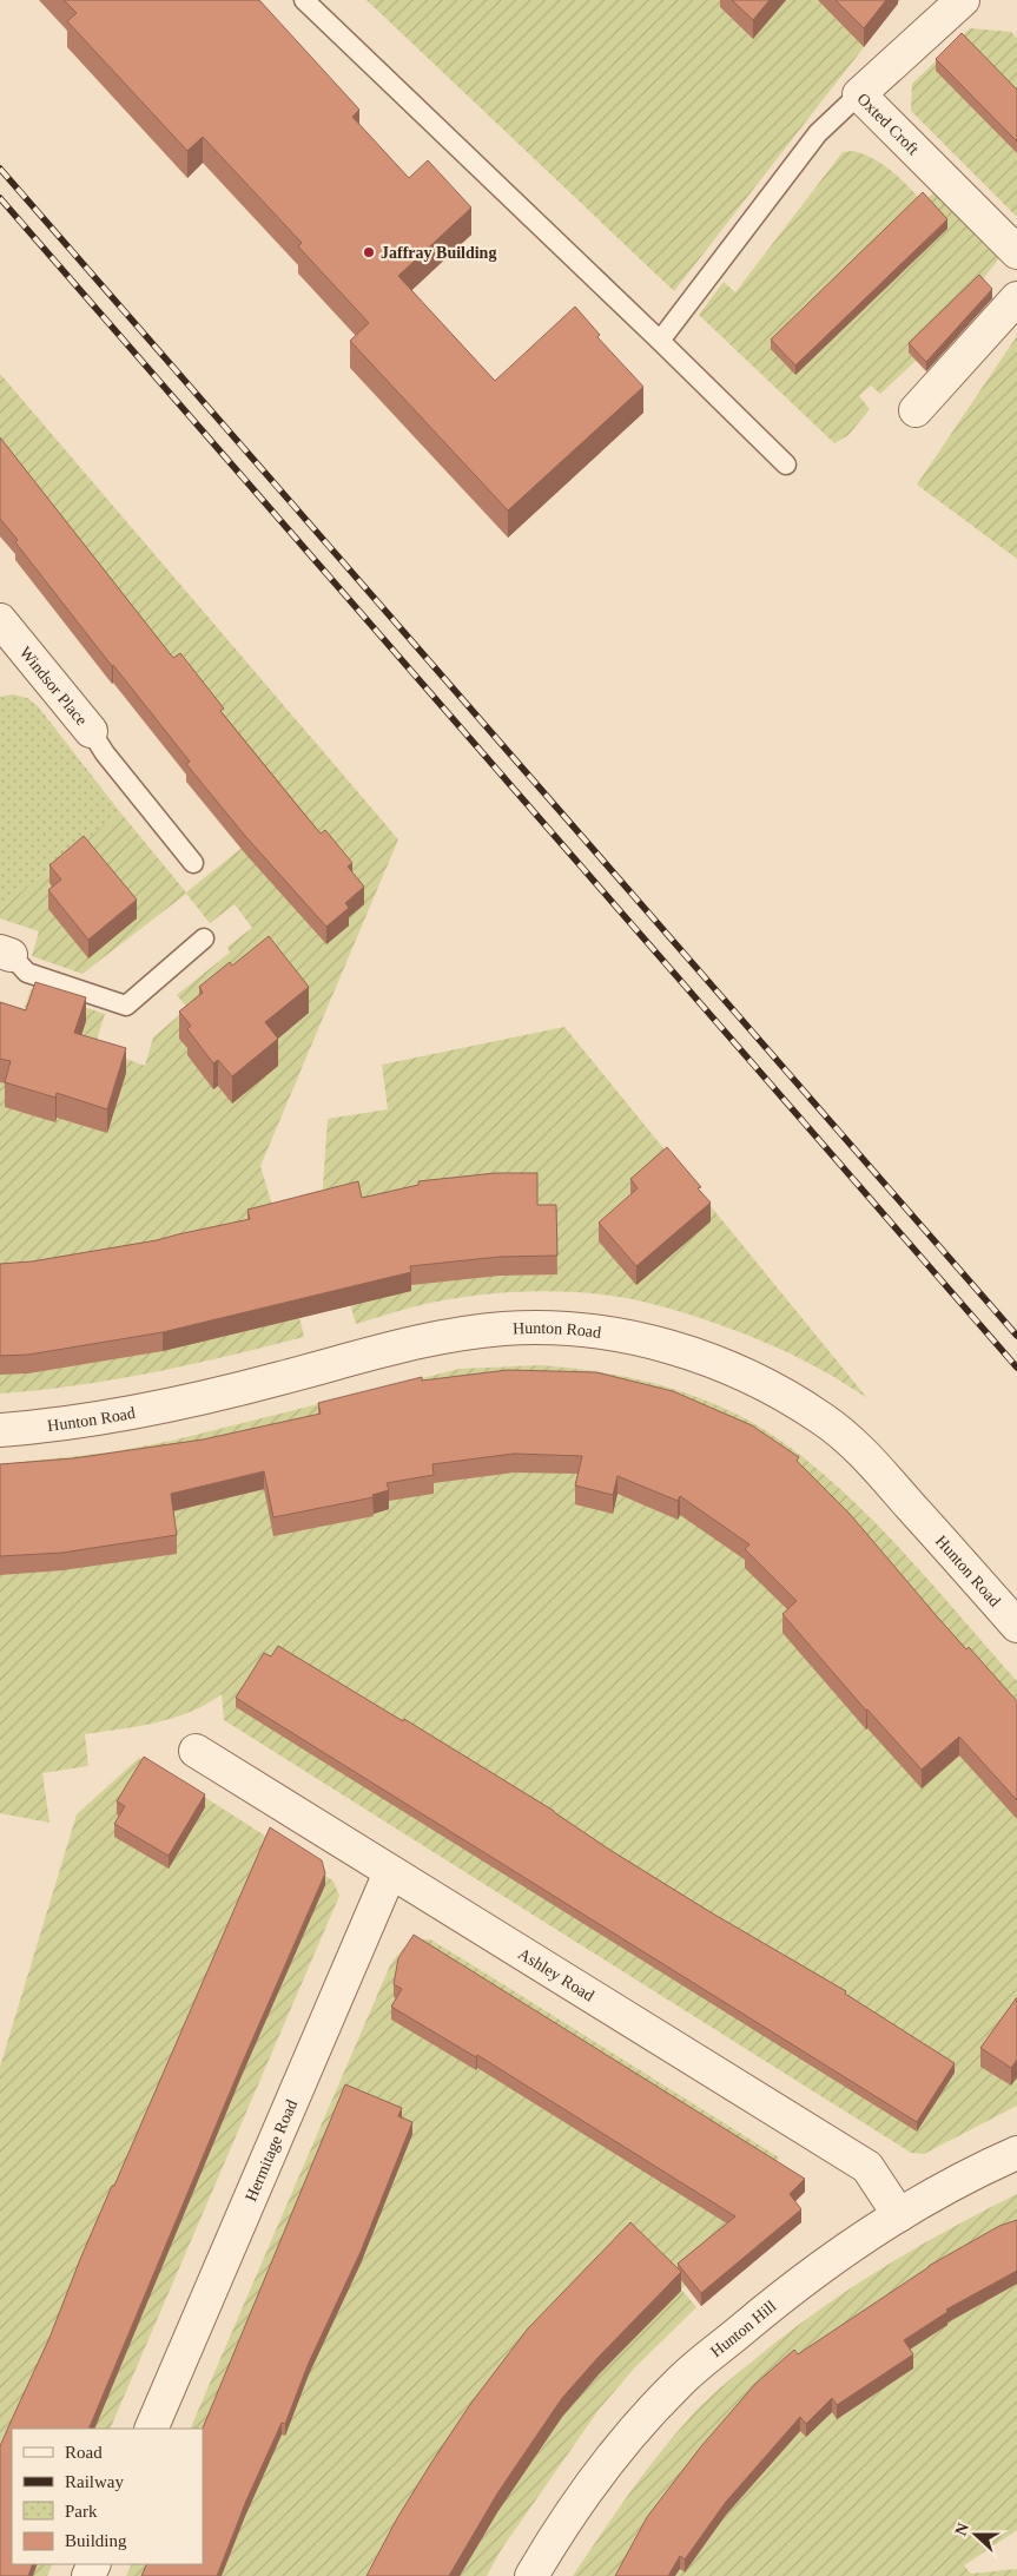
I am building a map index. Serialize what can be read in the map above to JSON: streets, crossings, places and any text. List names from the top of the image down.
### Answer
{
  "streets": {
    "street": [
      "Oxted Croft",
      "Windsor Place",
      "Hunton Road",
      "Ashley Road",
      "Hermitage Road",
      "Hunton Hill"
    ]
  },
  "crossings": [
    ["Ashley Road", "Hermitage Road"],
    ["Ashley Road", "Hunton Hill"]
  ],
  "places": ["Jaffray Building"],
  "legend": [
    "Road",
    "Railway",
    "Park",
    "Building"
  ],
  "north": "left"
}
